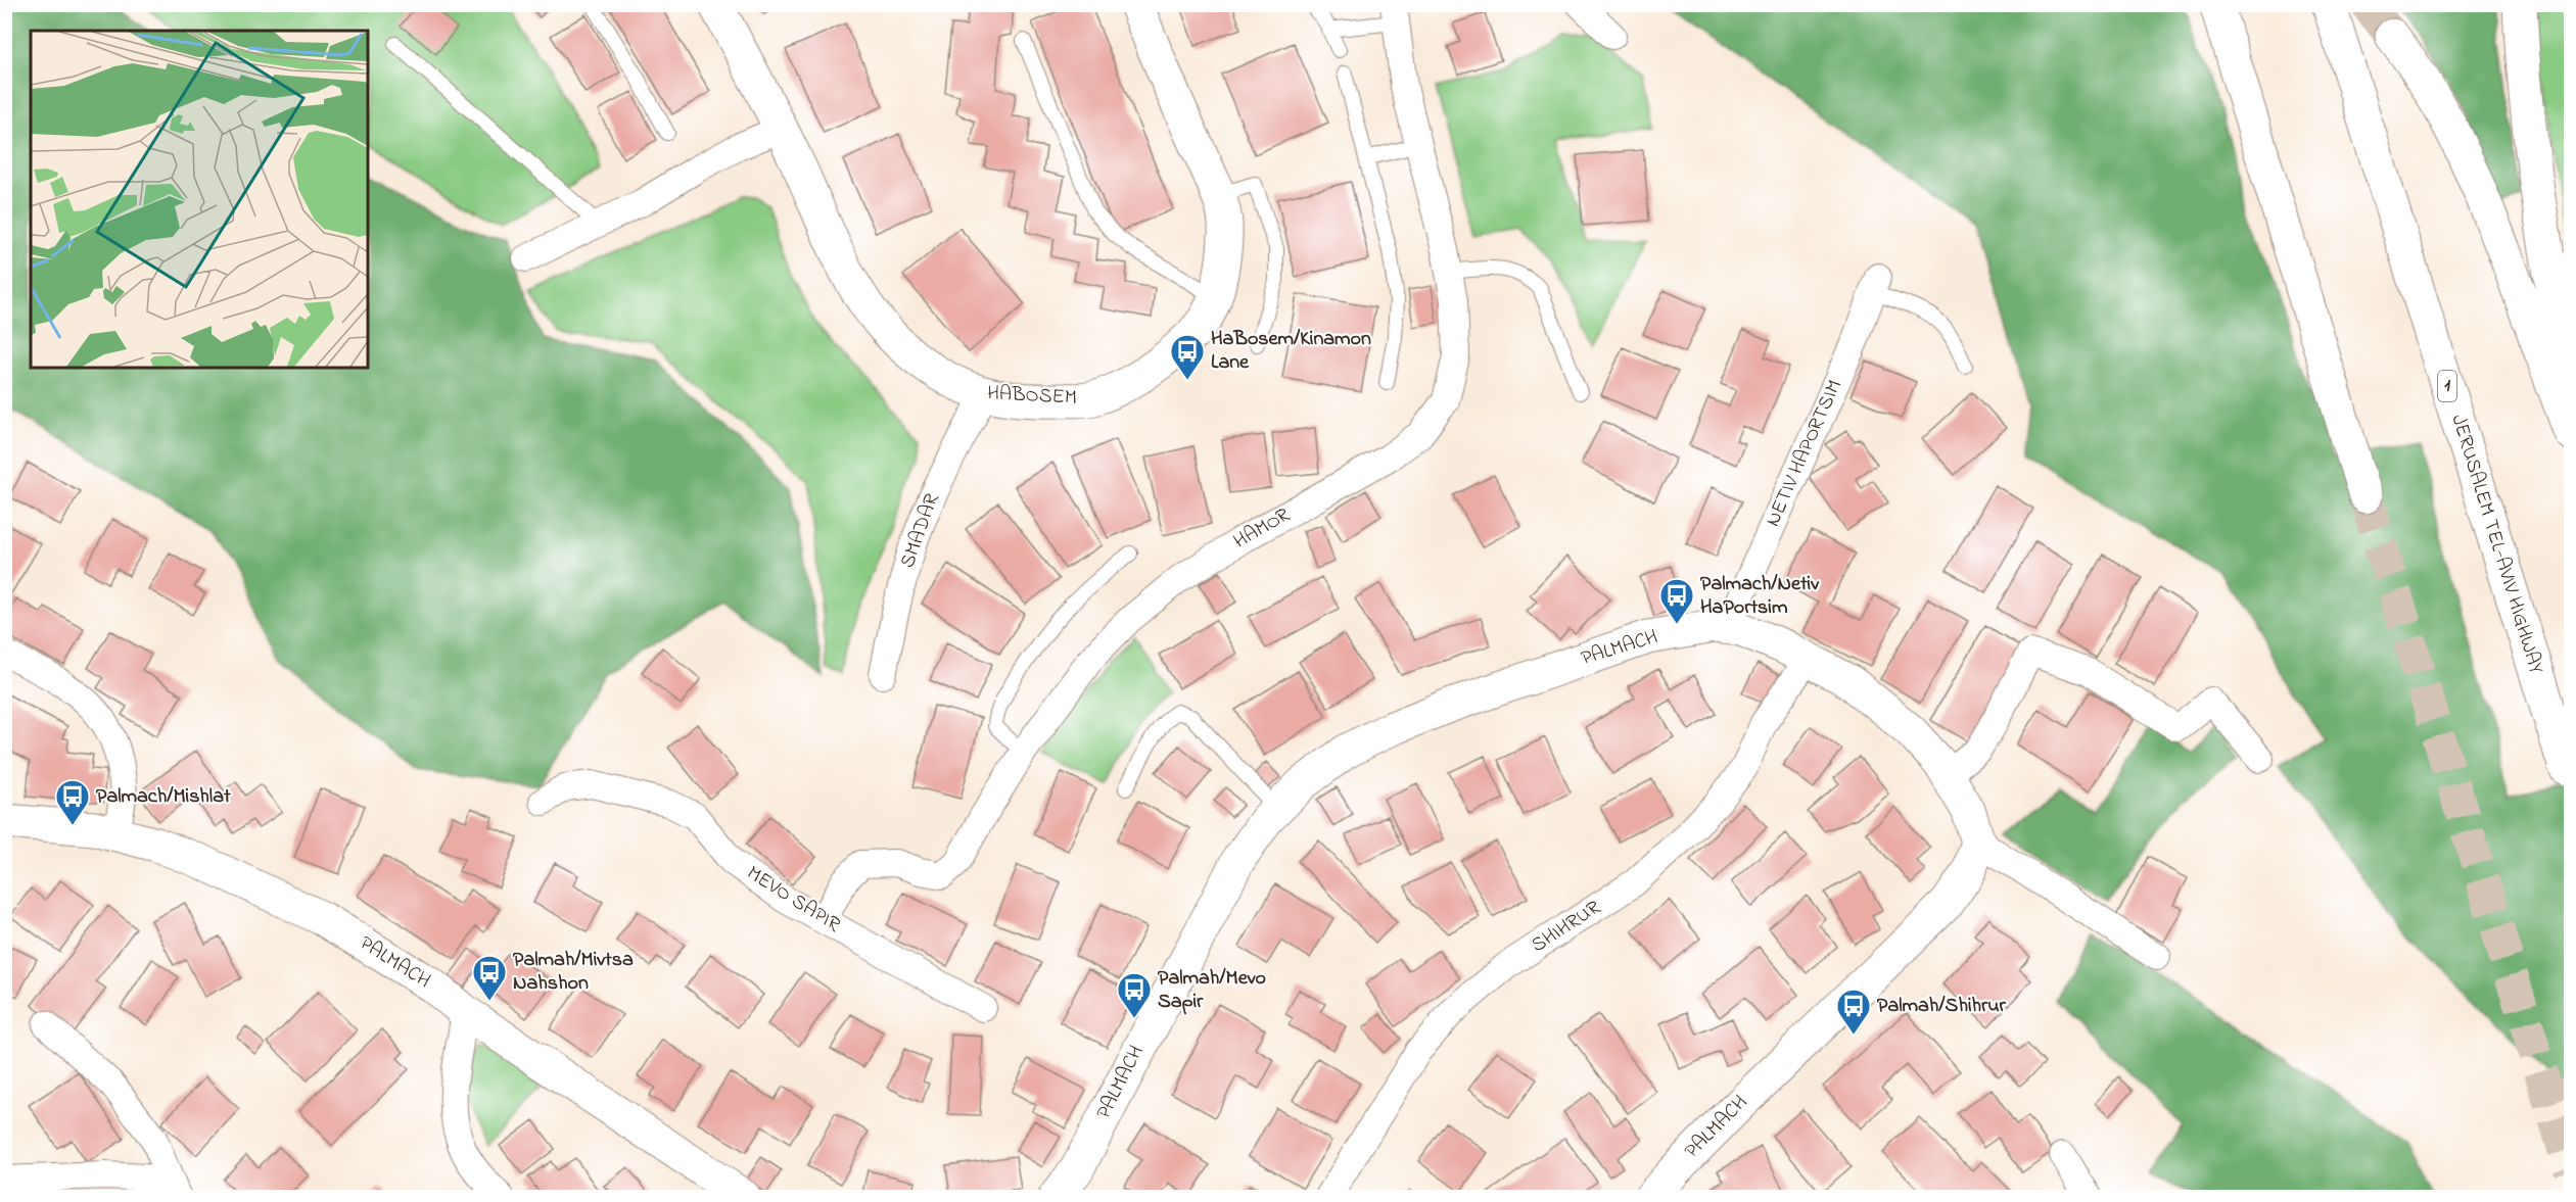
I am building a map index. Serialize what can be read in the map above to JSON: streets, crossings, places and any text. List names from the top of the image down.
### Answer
{
  "streets": {
    "main road": [
      "1",
      "HABOSEM",
      "JERUSALEM TEL-AVIV HIGHWAY",
      "PALMACH"
    ],
    "street": [
      "NETIV HAPORTSIM",
      "HAMOR",
      "SMADAR",
      "MEVO SAPIR",
      "SHIHRUR"
    ]
  },
  "crossings": [
    ["HABOSEM", "SMADAR"],
    ["NETIV HAPORTSIM", "PALMACH"],
    ["HAMOR", "MEVO SAPIR"],
    ["PALMACH", "SHIHRUR"]
  ],
  "places": {
    "bus stop": [
      "HaBosem/Kinamon Lane",
      "Palmach/Netiv HaPortsim",
      "Palmach/Mishlat",
      "Palmah/Mivtsa Nahshon",
      "Palmah/Mevo Sapir",
      "Palmah/Shihrur"
    ]
  }
}
